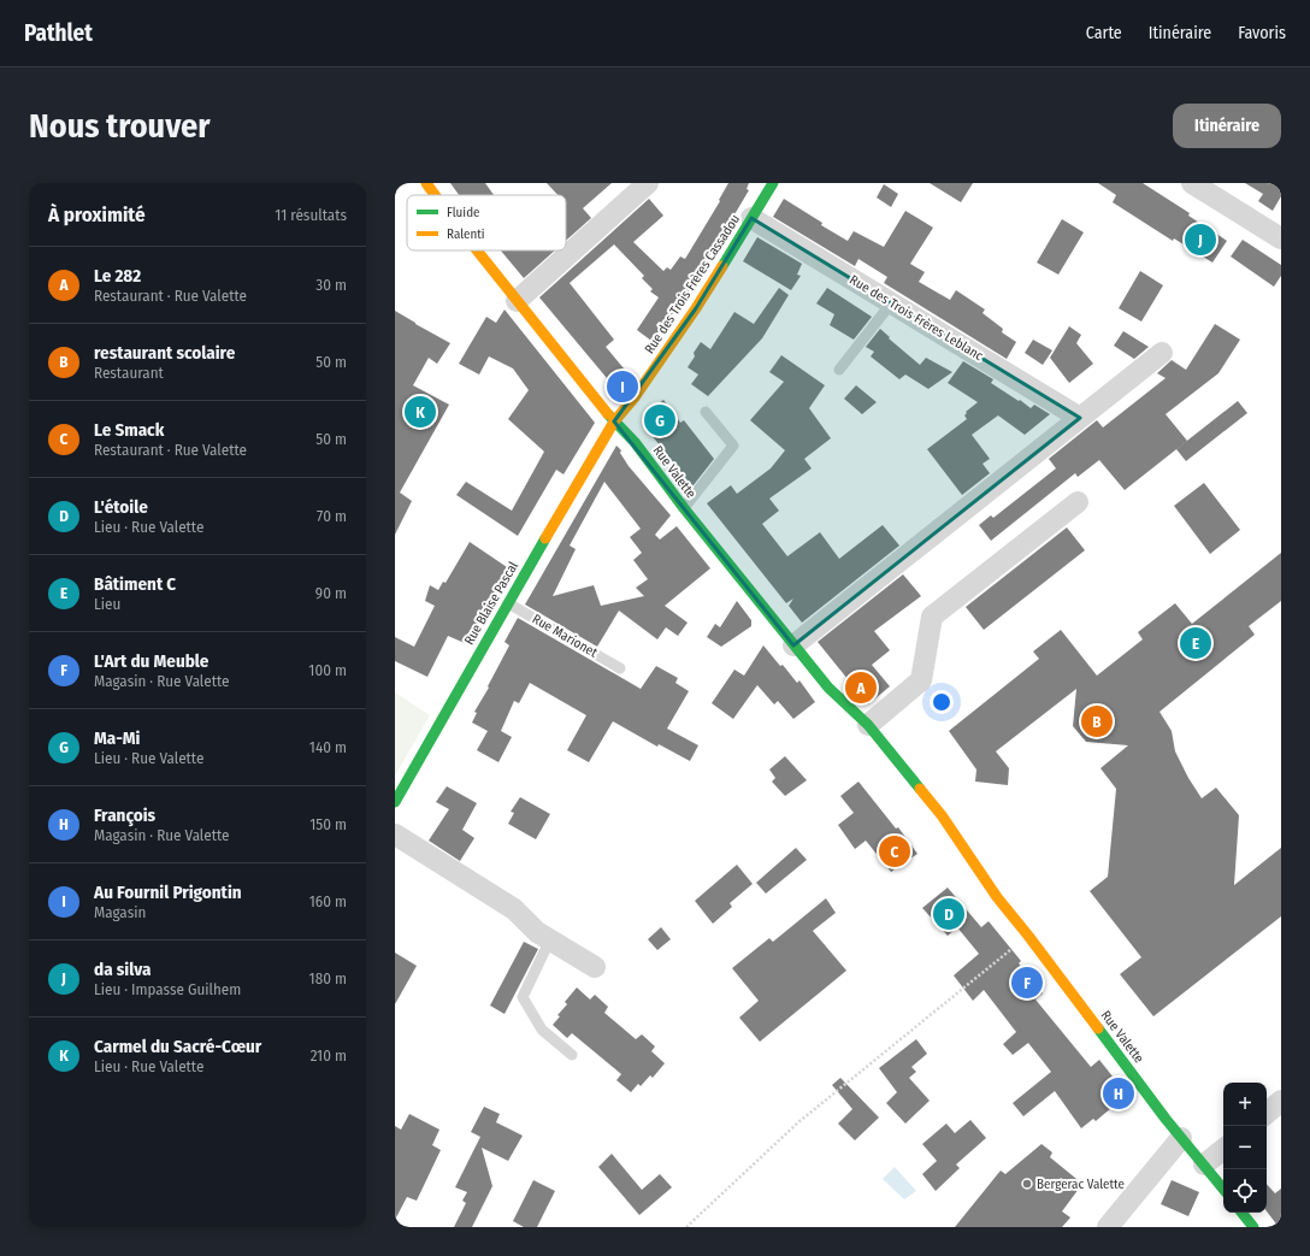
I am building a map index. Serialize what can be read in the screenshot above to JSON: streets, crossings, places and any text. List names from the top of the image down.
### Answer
{
  "streets": {
    "main road": ["Rue des Trois Frères Cassadou", "Rue Valette", "Rue Blaise Pascal"],
    "street": ["Rue des Trois Frères Leblanc"],
    "lane": ["Rue Marionet"]
  },
  "crossings": [
    ["Rue des Trois Frères Cassadou", "Rue des Trois Frères Leblanc"],
    ["Rue des Trois Frères Cassadou", "Rue Valette"],
    ["Rue des Trois Frères Cassadou", "Rue Blaise Pascal"],
    ["Rue Valette", "Rue Blaise Pascal"],
    ["Rue Blaise Pascal", "Rue Marionet"]
  ],
  "places": ["Bergerac Valette"],
  "legend": ["Fluide", "Ralenti"],
  "page": {
    "header": "Pathlet",
    "nav": ["Carte", "Itinéraire", "Favoris"],
    "buttons": "Itinéraire",
    "title": "Nous trouver",
    "heading": ["À proximité", "11 résultats"],
    "pins": [
      "J",
      "I",
      "K",
      "G",
      "E",
      "A",
      "B",
      "C",
      "D",
      "F",
      "H"
    ],
    "list": [
      {
        "mark": "A",
        "name": "Le 282",
        "note": "Restaurant · Rue Valette",
        "value": "30 m"
      },
      {
        "mark": "B",
        "name": "restaurant scolaire",
        "note": "Restaurant",
        "value": "50 m"
      },
      {
        "mark": "C",
        "name": "Le Smack",
        "note": "Restaurant · Rue Valette",
        "value": "50 m"
      },
      {
        "mark": "D",
        "name": "L'étoile",
        "note": "Lieu · Rue Valette",
        "value": "70 m"
      },
      {
        "mark": "E",
        "name": "Bâtiment C",
        "note": "Lieu",
        "value": "90 m"
      },
      {
        "mark": "F",
        "name": "L'Art du Meuble",
        "note": "Magasin · Rue Valette",
        "value": "100 m"
      },
      {
        "mark": "G",
        "name": "Ma-Mi",
        "note": "Lieu · Rue Valette",
        "value": "140 m"
      },
      {
        "mark": "H",
        "name": "François",
        "note": "Magasin · Rue Valette",
        "value": "150 m"
      },
      {
        "mark": "I",
        "name": "Au Fournil Prigontin",
        "note": "Magasin",
        "value": "160 m"
      },
      {
        "mark": "J",
        "name": "da silva",
        "note": "Lieu · Impasse Guilhem",
        "value": "180 m"
      },
      {
        "mark": "K",
        "name": "Carmel du Sacré-Cœur",
        "note": "Lieu · Rue Valette",
        "value": "210 m"
      }
    ],
    "map_buttons": ["+", "−"]
  }
}
